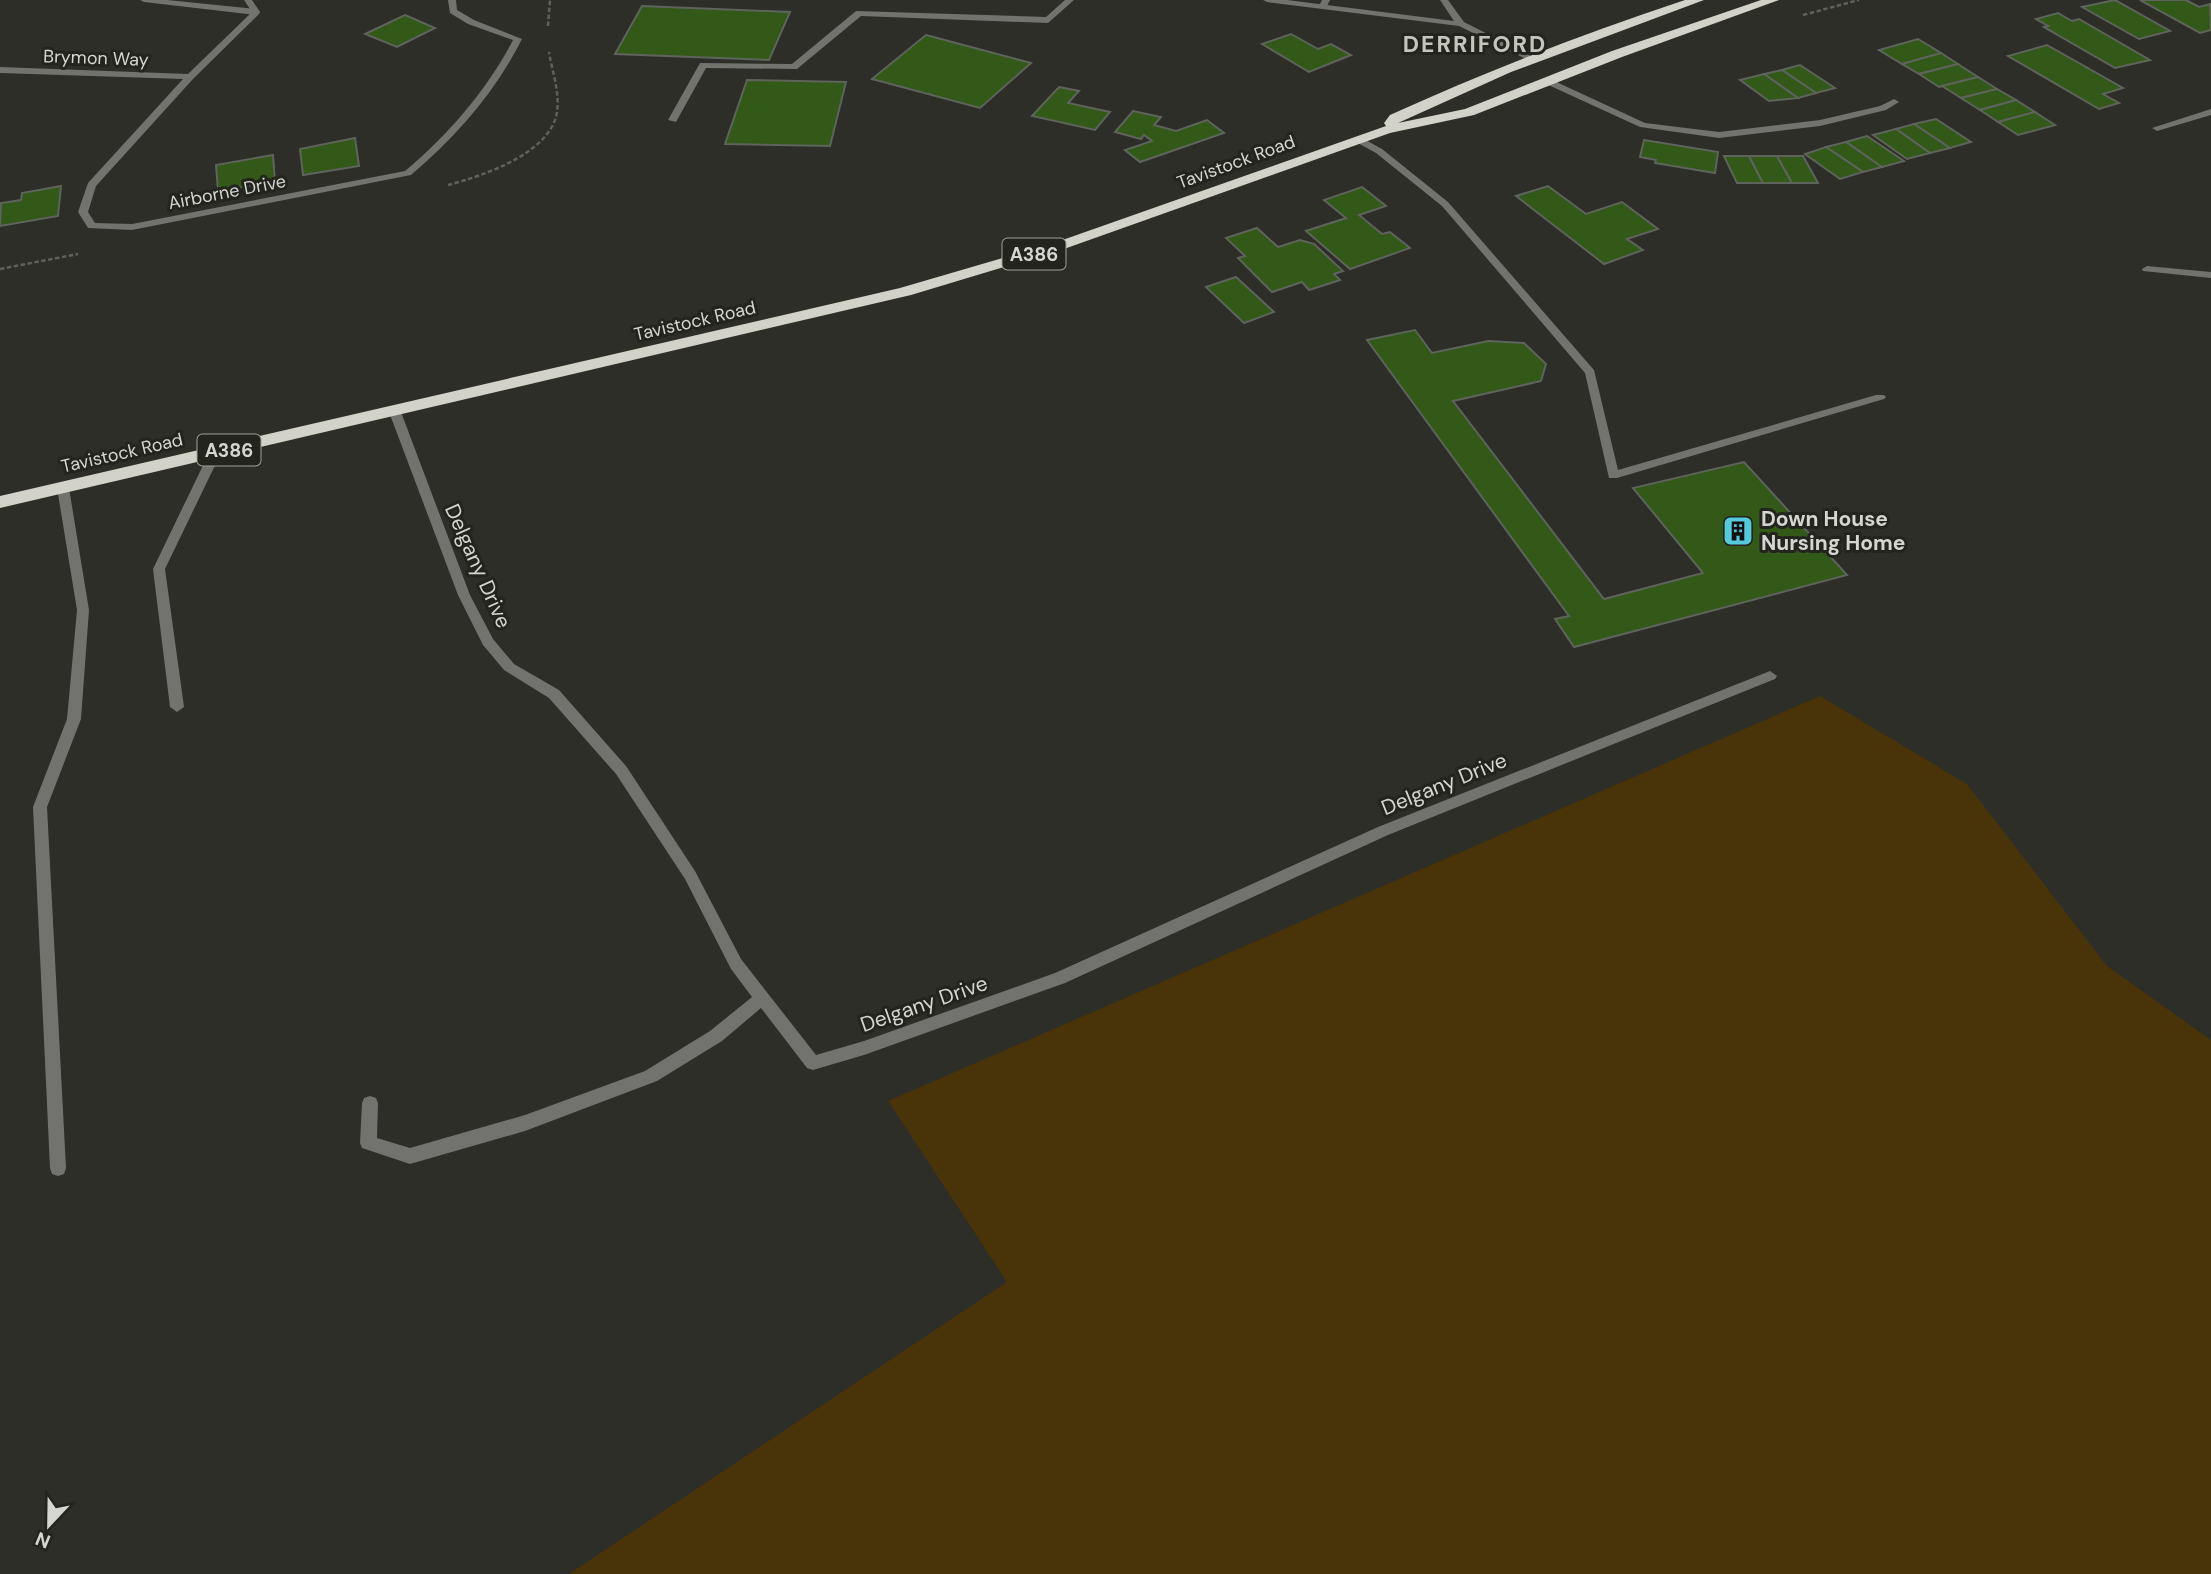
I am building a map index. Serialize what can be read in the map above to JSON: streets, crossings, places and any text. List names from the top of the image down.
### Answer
{
  "streets": {
    "highway": ["Tavistock Road", "A386"],
    "street": ["Brymon Way", "Airborne Drive", "Delgany Drive"]
  },
  "crossings": [
    ["Brymon Way", "Airborne Drive"],
    ["Tavistock Road", "Delgany Drive"]
  ],
  "districts": ["DERRIFORD"],
  "places": {
    "building": ["Down House Nursing Home"]
  },
  "north": "bottom"
}
